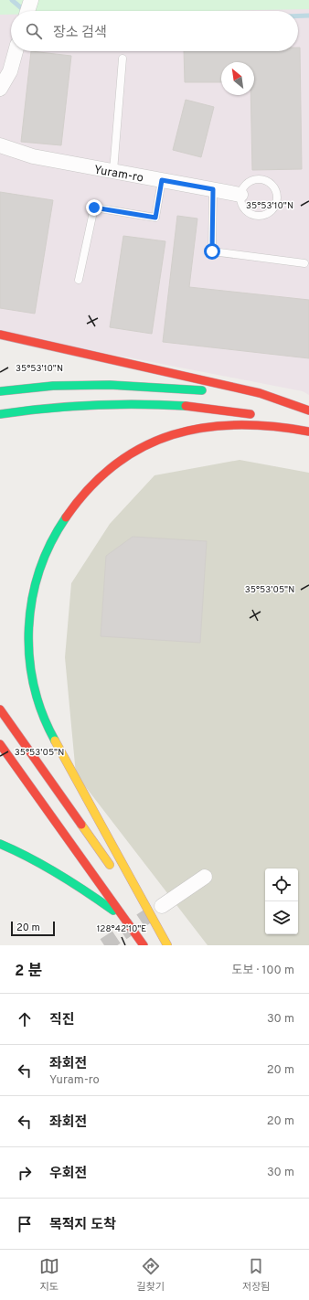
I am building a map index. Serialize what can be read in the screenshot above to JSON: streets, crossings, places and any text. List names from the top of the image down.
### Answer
{
  "streets": {
    "street": ["Yuram-ro"]
  },
  "scale_bar": "20 m",
  "north": "top left",
  "page": {
    "search": "장소 검색",
    "scale": "20 m",
    "heading": ["2 분", "도보 · 100 m"],
    "list": [
      ["직진", "30 m"],
      ["좌회전", "Yuram-ro", "20 m"],
      ["좌회전", "20 m"],
      ["우회전", "30 m"],
      "목적지 도착"
    ],
    "nav": ["지도", "길찾기", "저장됨"]
  },
  "coordinates": ["35°53'10\"N", "35°53'05\"N", "128°42'10\"E"]
}
